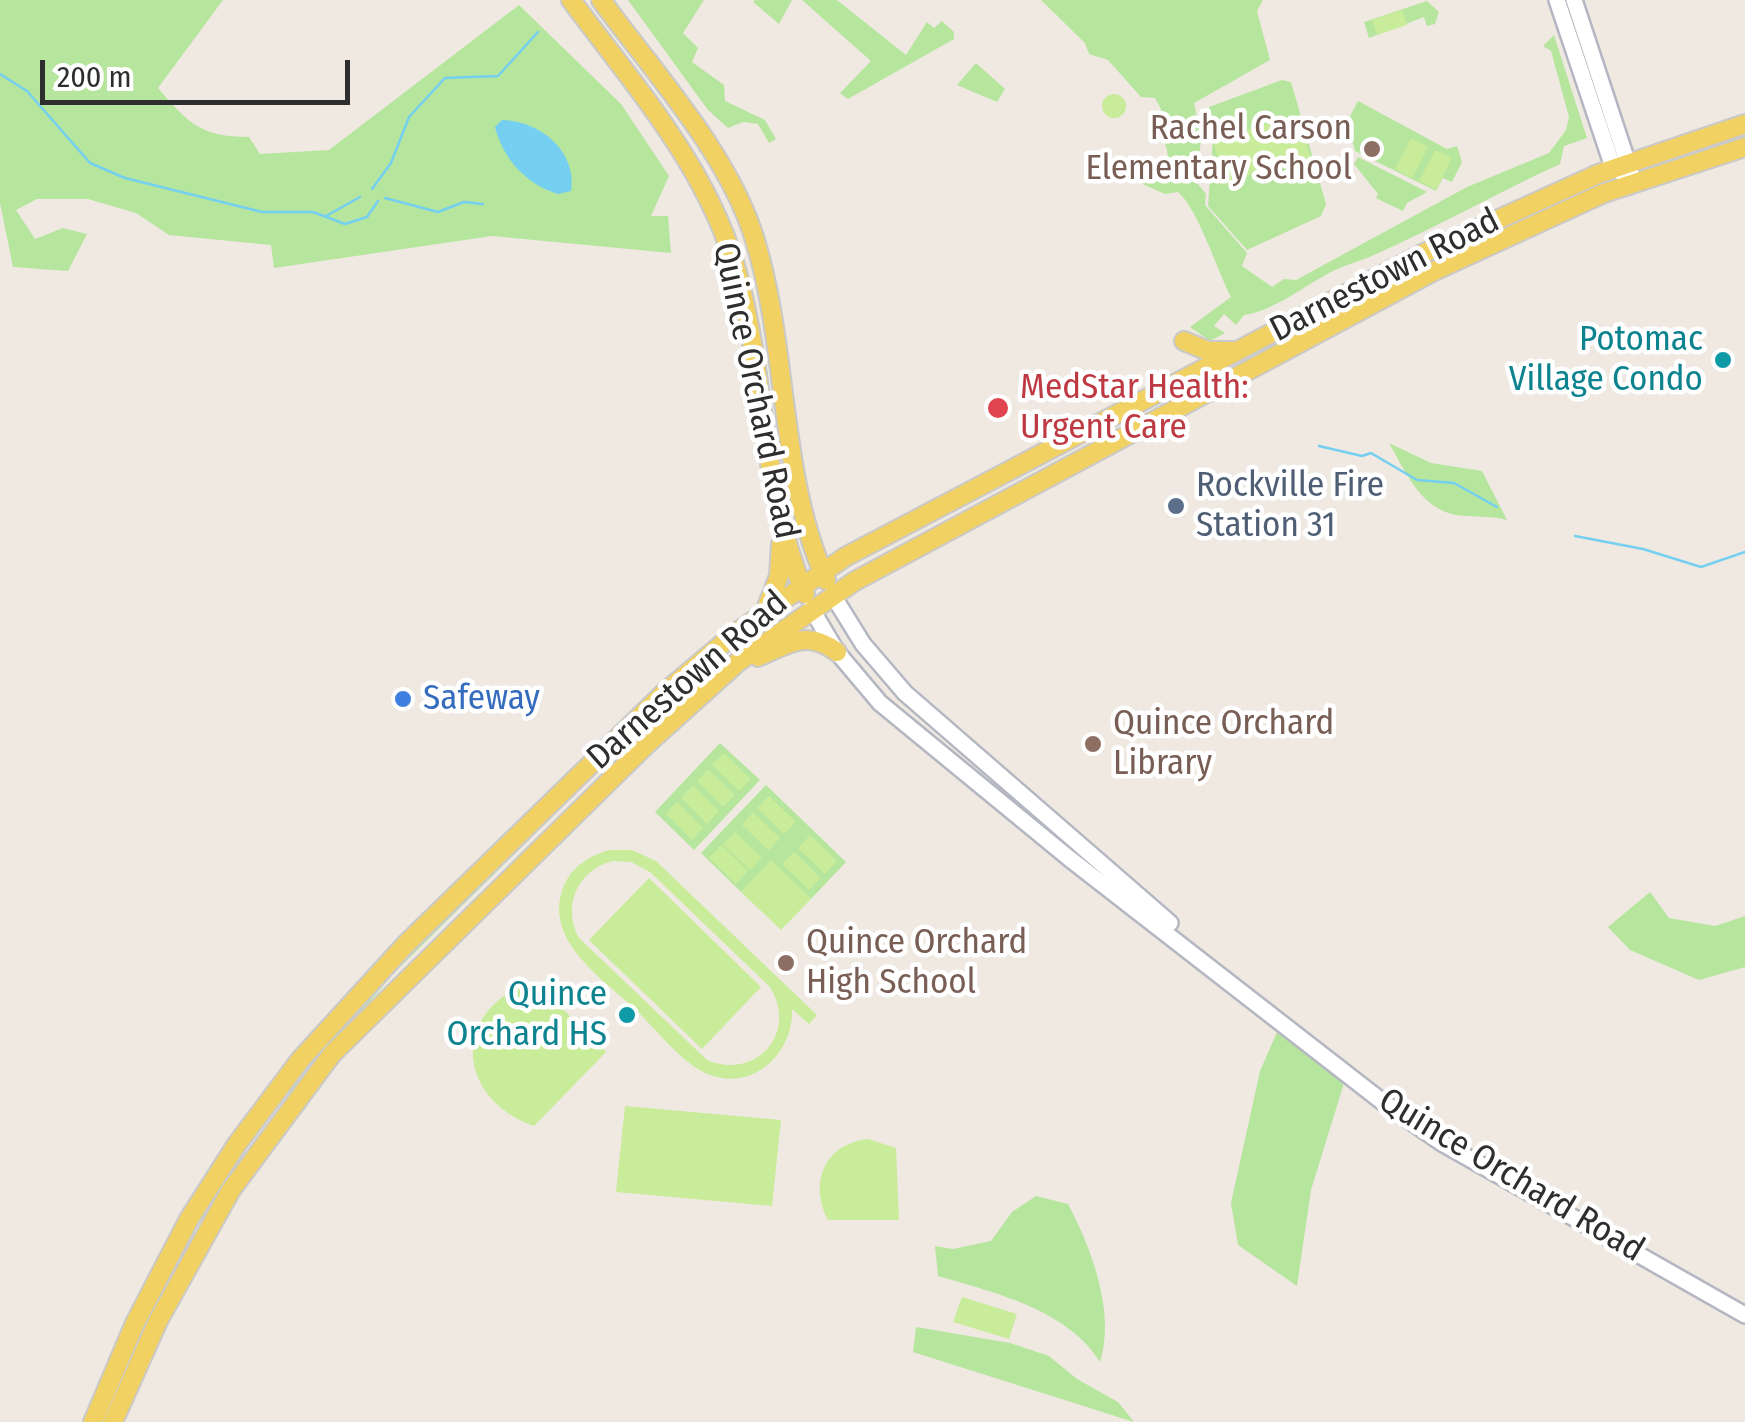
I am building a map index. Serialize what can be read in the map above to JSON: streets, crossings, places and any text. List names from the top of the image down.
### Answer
{
  "streets": {
    "main road": ["Darnestown Road", "Quince Orchard Road"]
  },
  "crossings": [
    ["Darnestown Road", "Quince Orchard Road"]
  ],
  "places": [
    "Rachel Carson Elementary School",
    "Potomac Village Condo",
    "MedStar Health: Urgent Care",
    "Rockville Fire Station 31",
    "Safeway",
    "Quince Orchard Library",
    "Quince Orchard High School",
    "Quince Orchard HS"
  ],
  "scale_bar": "200 m"
}
